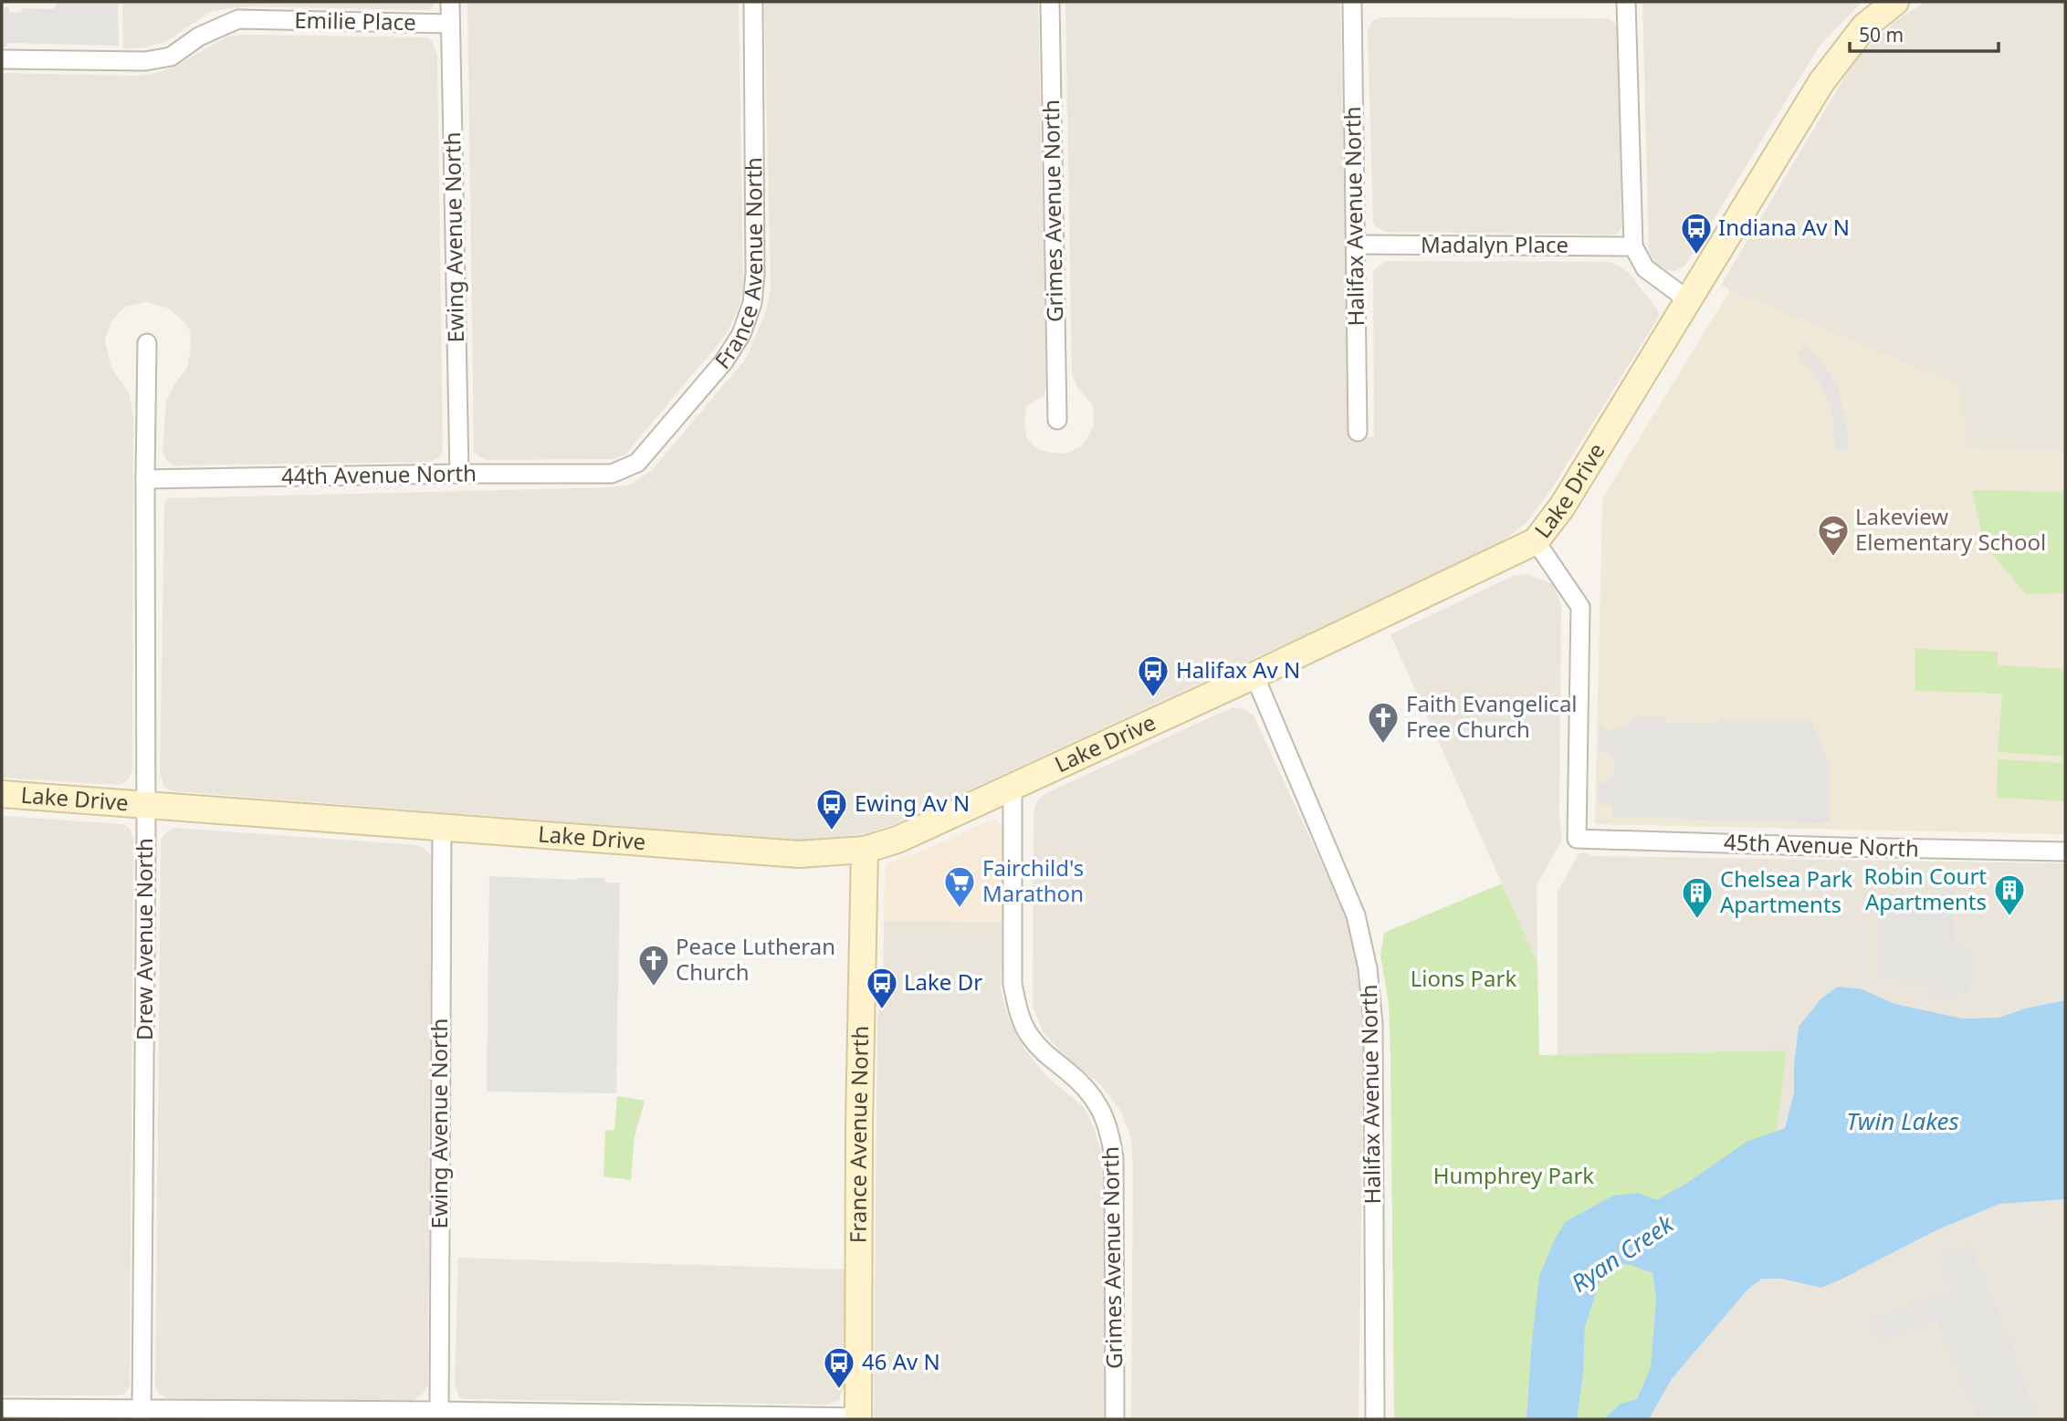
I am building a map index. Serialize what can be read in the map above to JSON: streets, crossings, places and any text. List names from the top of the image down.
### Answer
{
  "streets": {
    "street": [
      "Emilie Place",
      "Grimes Avenue North",
      "Halifax Avenue North",
      "Ewing Avenue North",
      "Madalyn Place",
      "France Avenue North",
      "44th Avenue North",
      "Lake Drive",
      "45th Avenue North",
      "Drew Avenue North"
    ]
  },
  "crossings": [
    ["Emilie Place", "Ewing Avenue North"],
    ["Grimes Avenue North", "Lake Drive"],
    ["Halifax Avenue North", "Madalyn Place"],
    ["Halifax Avenue North", "Lake Drive"],
    ["Ewing Avenue North", "44th Avenue North"],
    ["Ewing Avenue North", "Lake Drive"],
    ["France Avenue North", "44th Avenue North"],
    ["France Avenue North", "Lake Drive"],
    ["44th Avenue North", "Drew Avenue North"],
    ["Lake Drive", "45th Avenue North"],
    ["Lake Drive", "Drew Avenue North"]
  ],
  "water": ["Twin Lakes", "Ryan Creek"],
  "parks": ["Lions Park", "Humphrey Park"],
  "places": {
    "bus stop": [
      "Indiana Av N",
      "Halifax Av N",
      "Ewing Av N",
      "Lake Dr",
      "46 Av N"
    ],
    "school or university": ["Lakeview Elementary School"],
    "church": ["Faith Evangelical Free Church", "Peace Lutheran Church"],
    "supermarket": ["Fairchild's Marathon"],
    "building": ["Robin Court Apartments", "Chelsea Park Apartments"]
  },
  "scale_bar": "50 m"
}
